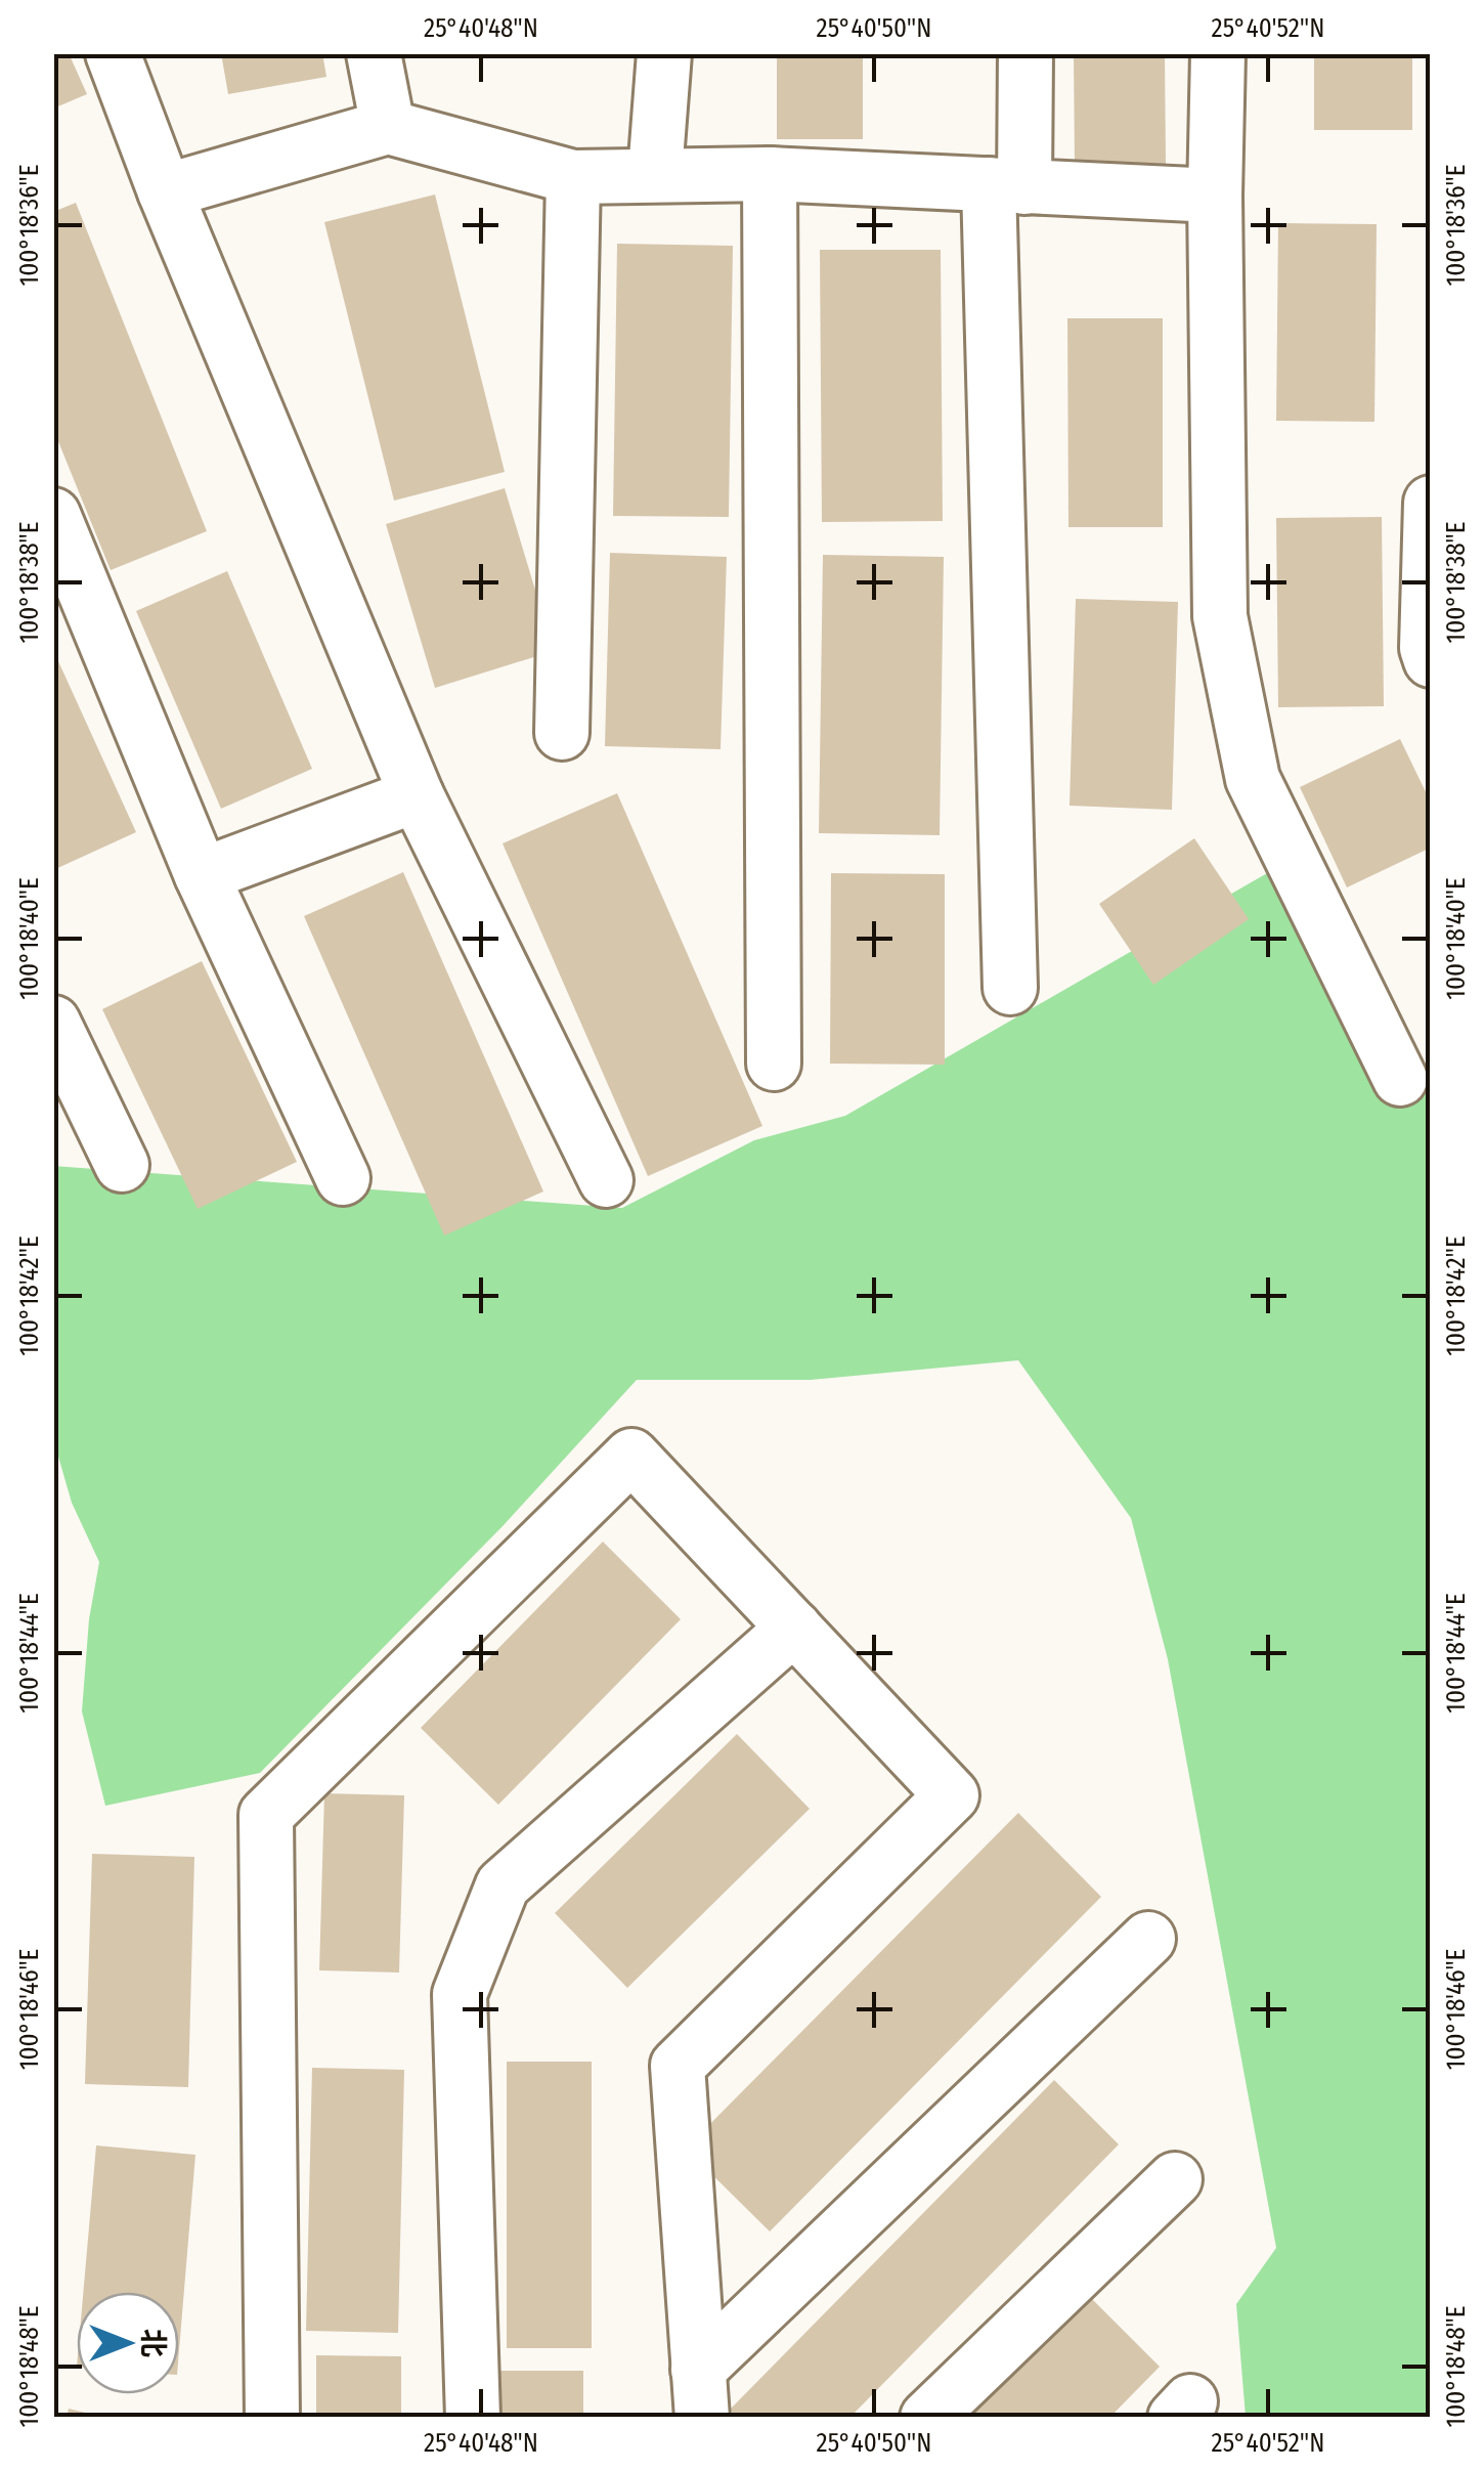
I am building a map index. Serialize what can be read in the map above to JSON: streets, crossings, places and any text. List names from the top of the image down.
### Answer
{
  "north": "right",
  "coordinates": [
    "25°40'48\"N",
    "25°40'50\"N",
    "25°40'52\"N",
    "100°18'36\"E",
    "100°18'38\"E",
    "100°18'40\"E",
    "100°18'42\"E",
    "100°18'44\"E",
    "100°18'46\"E",
    "100°18'48\"E"
  ]
}
